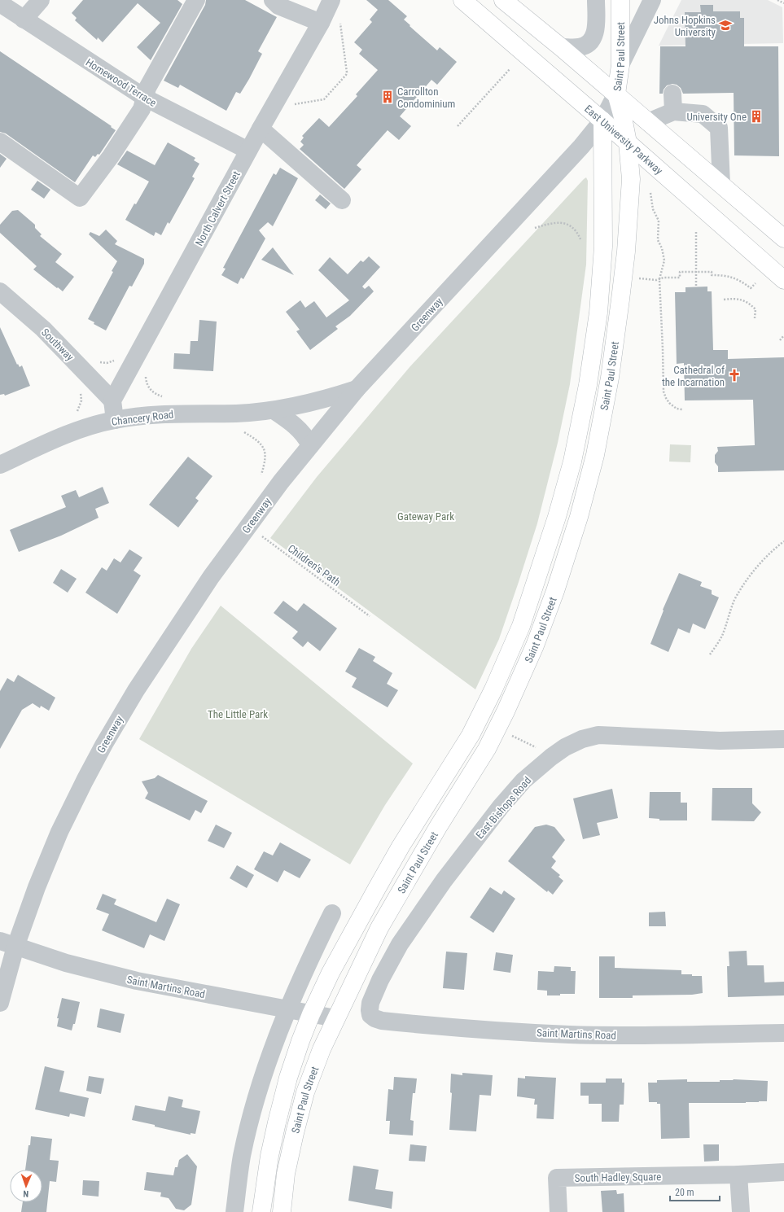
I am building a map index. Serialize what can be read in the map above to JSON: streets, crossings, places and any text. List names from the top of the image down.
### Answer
{
  "streets": {
    "main road": ["Saint Paul Street", "East University Parkway"],
    "street": [
      "Homewood Terrace",
      "North Calvert Street",
      "Greenway",
      "Southway",
      "Chancery Road",
      "East Bishops Road",
      "Saint Martins Road",
      "South Hadley Square"
    ],
    "path": ["Children's Path"]
  },
  "crossings": [
    ["Saint Paul Street", "East University Parkway"],
    ["Saint Paul Street", "Greenway"],
    ["Saint Paul Street", "Saint Martins Road"],
    ["Homewood Terrace", "North Calvert Street"],
    ["East University Parkway", "Greenway"],
    ["North Calvert Street", "Southway"],
    ["Greenway", "Chancery Road"],
    ["Greenway", "Children's Path"],
    ["Greenway", "Saint Martins Road"],
    ["East Bishops Road", "Saint Martins Road"]
  ],
  "parks": ["Gateway Park", "The Little Park"],
  "places": {
    "school or university": ["Johns Hopkins University"],
    "building": ["Carrollton Condominium", "University One"],
    "church": ["Cathedral of the Incarnation"]
  },
  "scale_bar": "20 m",
  "north": "bottom"
}
